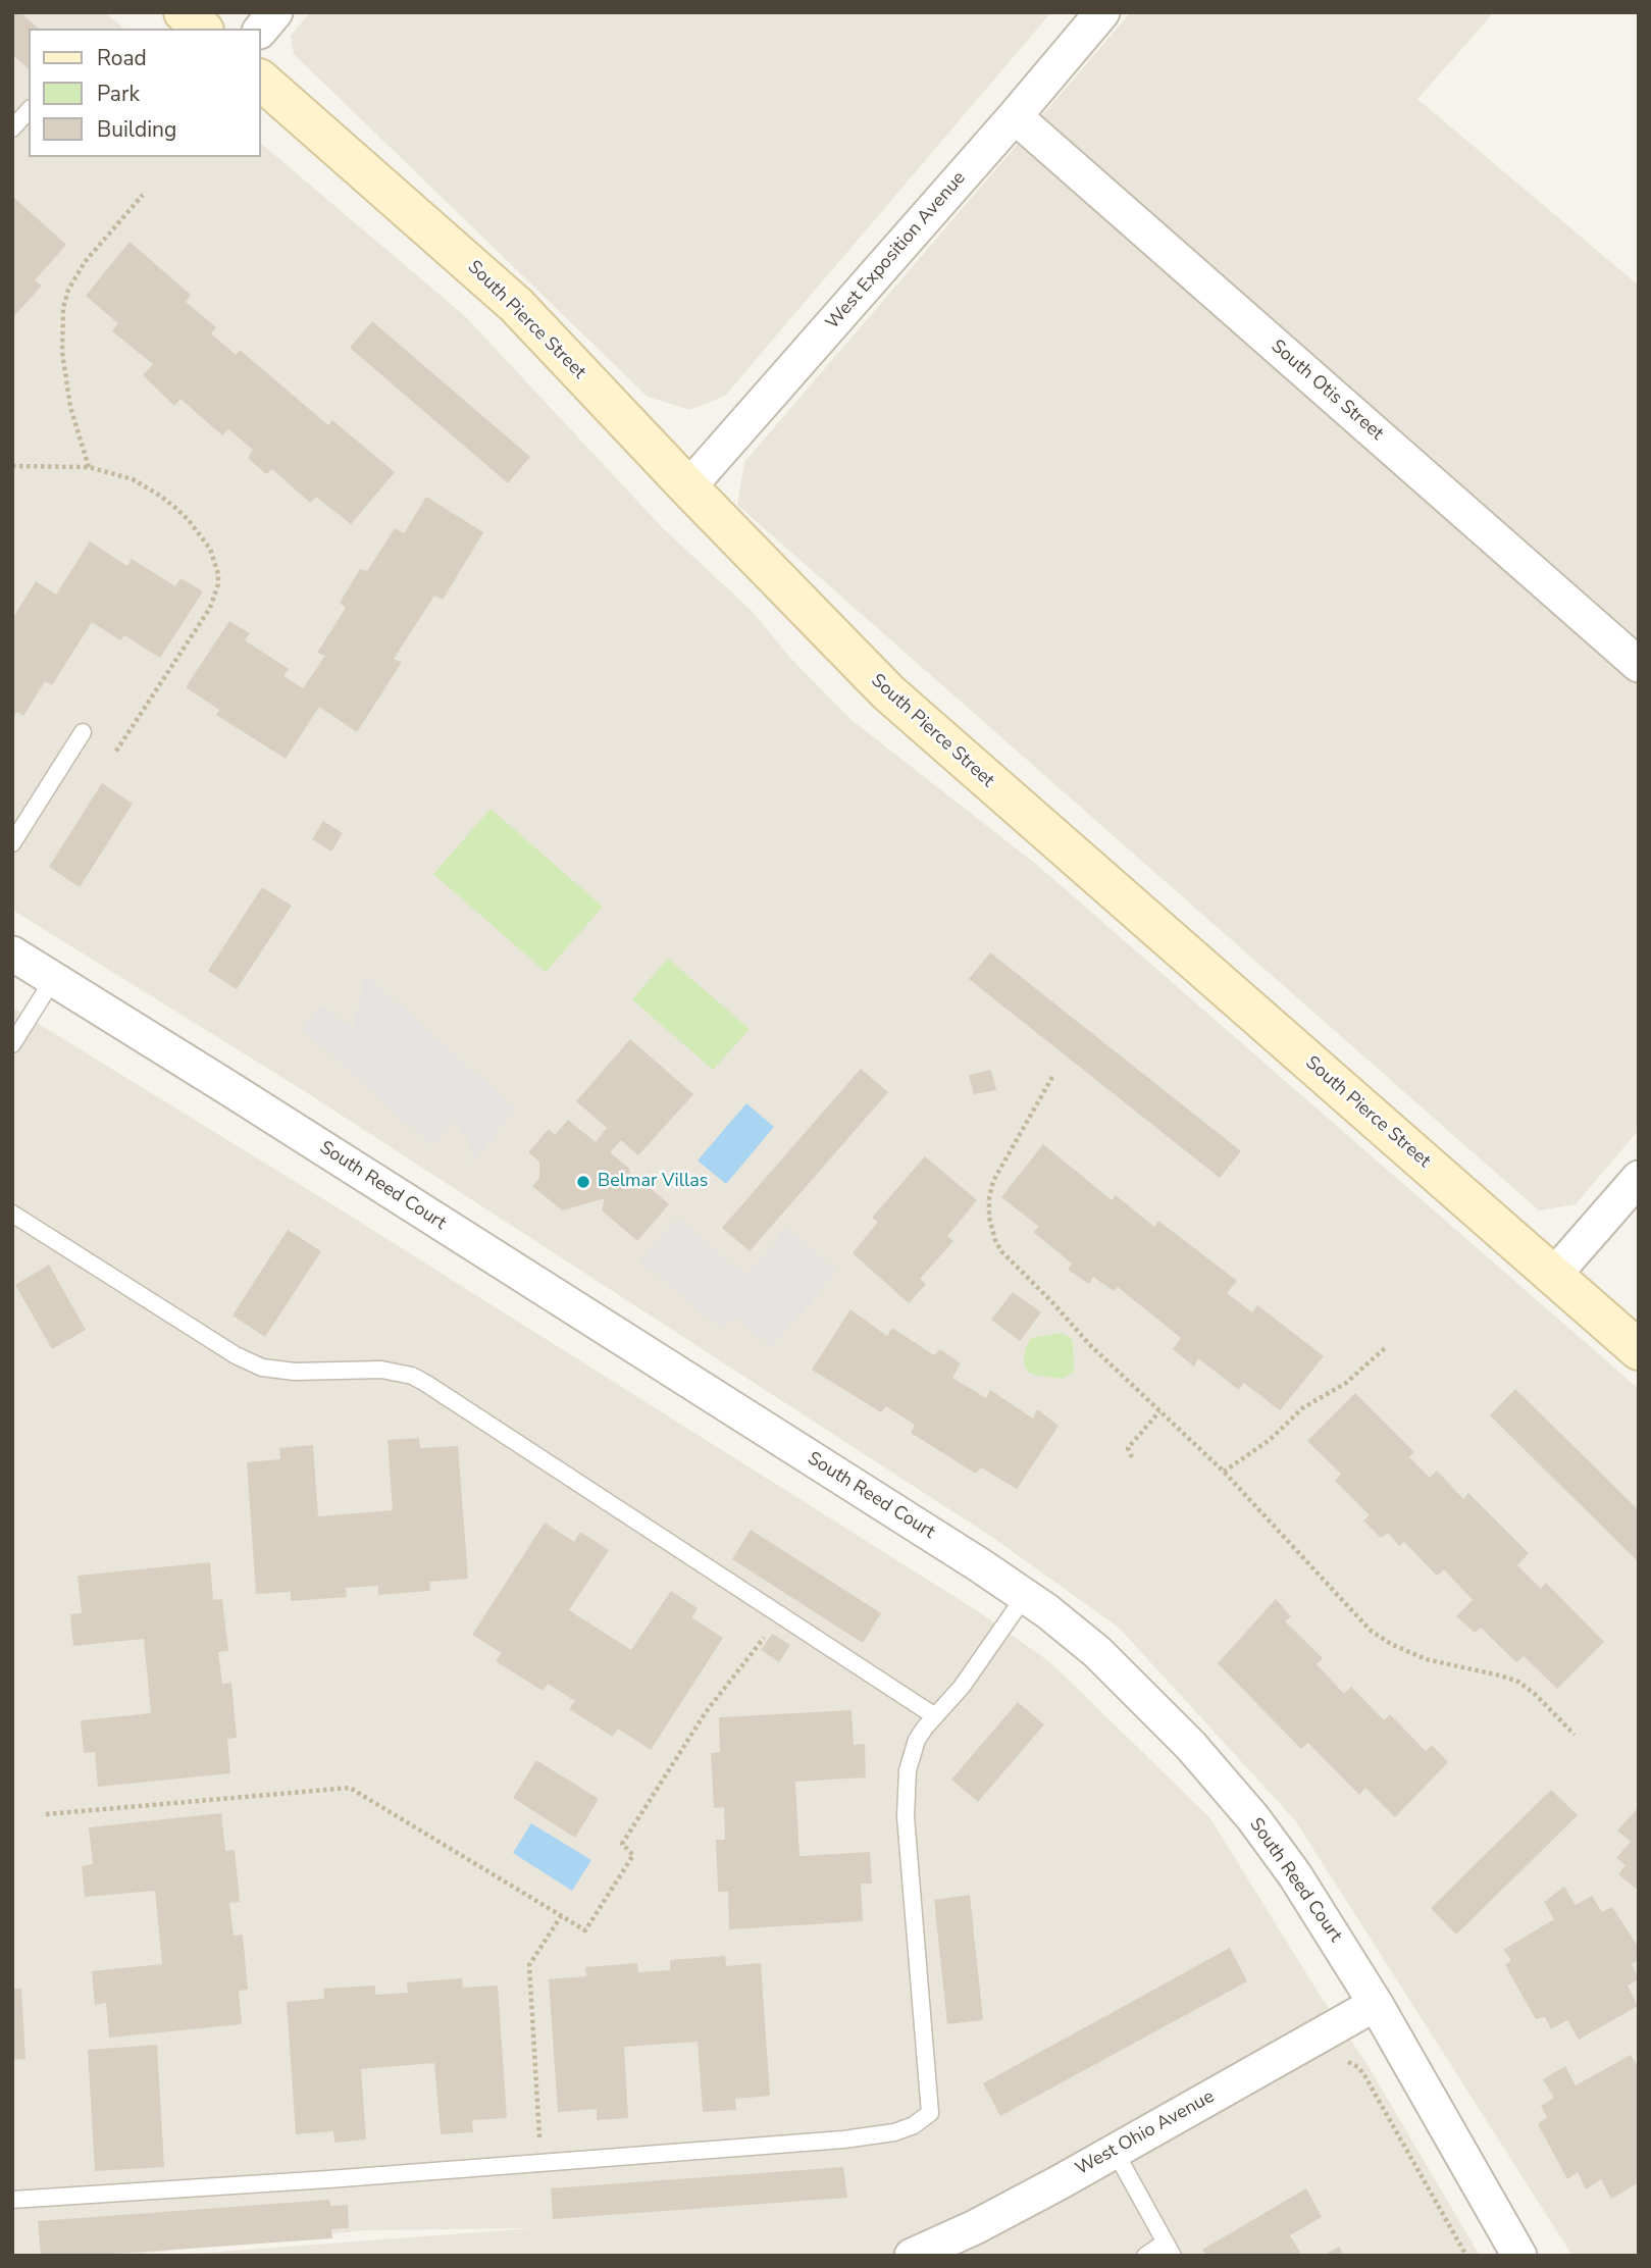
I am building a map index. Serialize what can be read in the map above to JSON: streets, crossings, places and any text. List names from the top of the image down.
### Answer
{
  "streets": {
    "street": [
      "West Exposition Avenue",
      "South Pierce Street",
      "South Otis Street",
      "South Reed Court",
      "West Ohio Avenue"
    ]
  },
  "crossings": [
    ["West Exposition Avenue", "South Pierce Street"],
    ["West Exposition Avenue", "South Otis Street"],
    ["South Reed Court", "West Ohio Avenue"]
  ],
  "places": ["Belmar Villas"],
  "legend": ["Road", "Park", "Building"]
}
